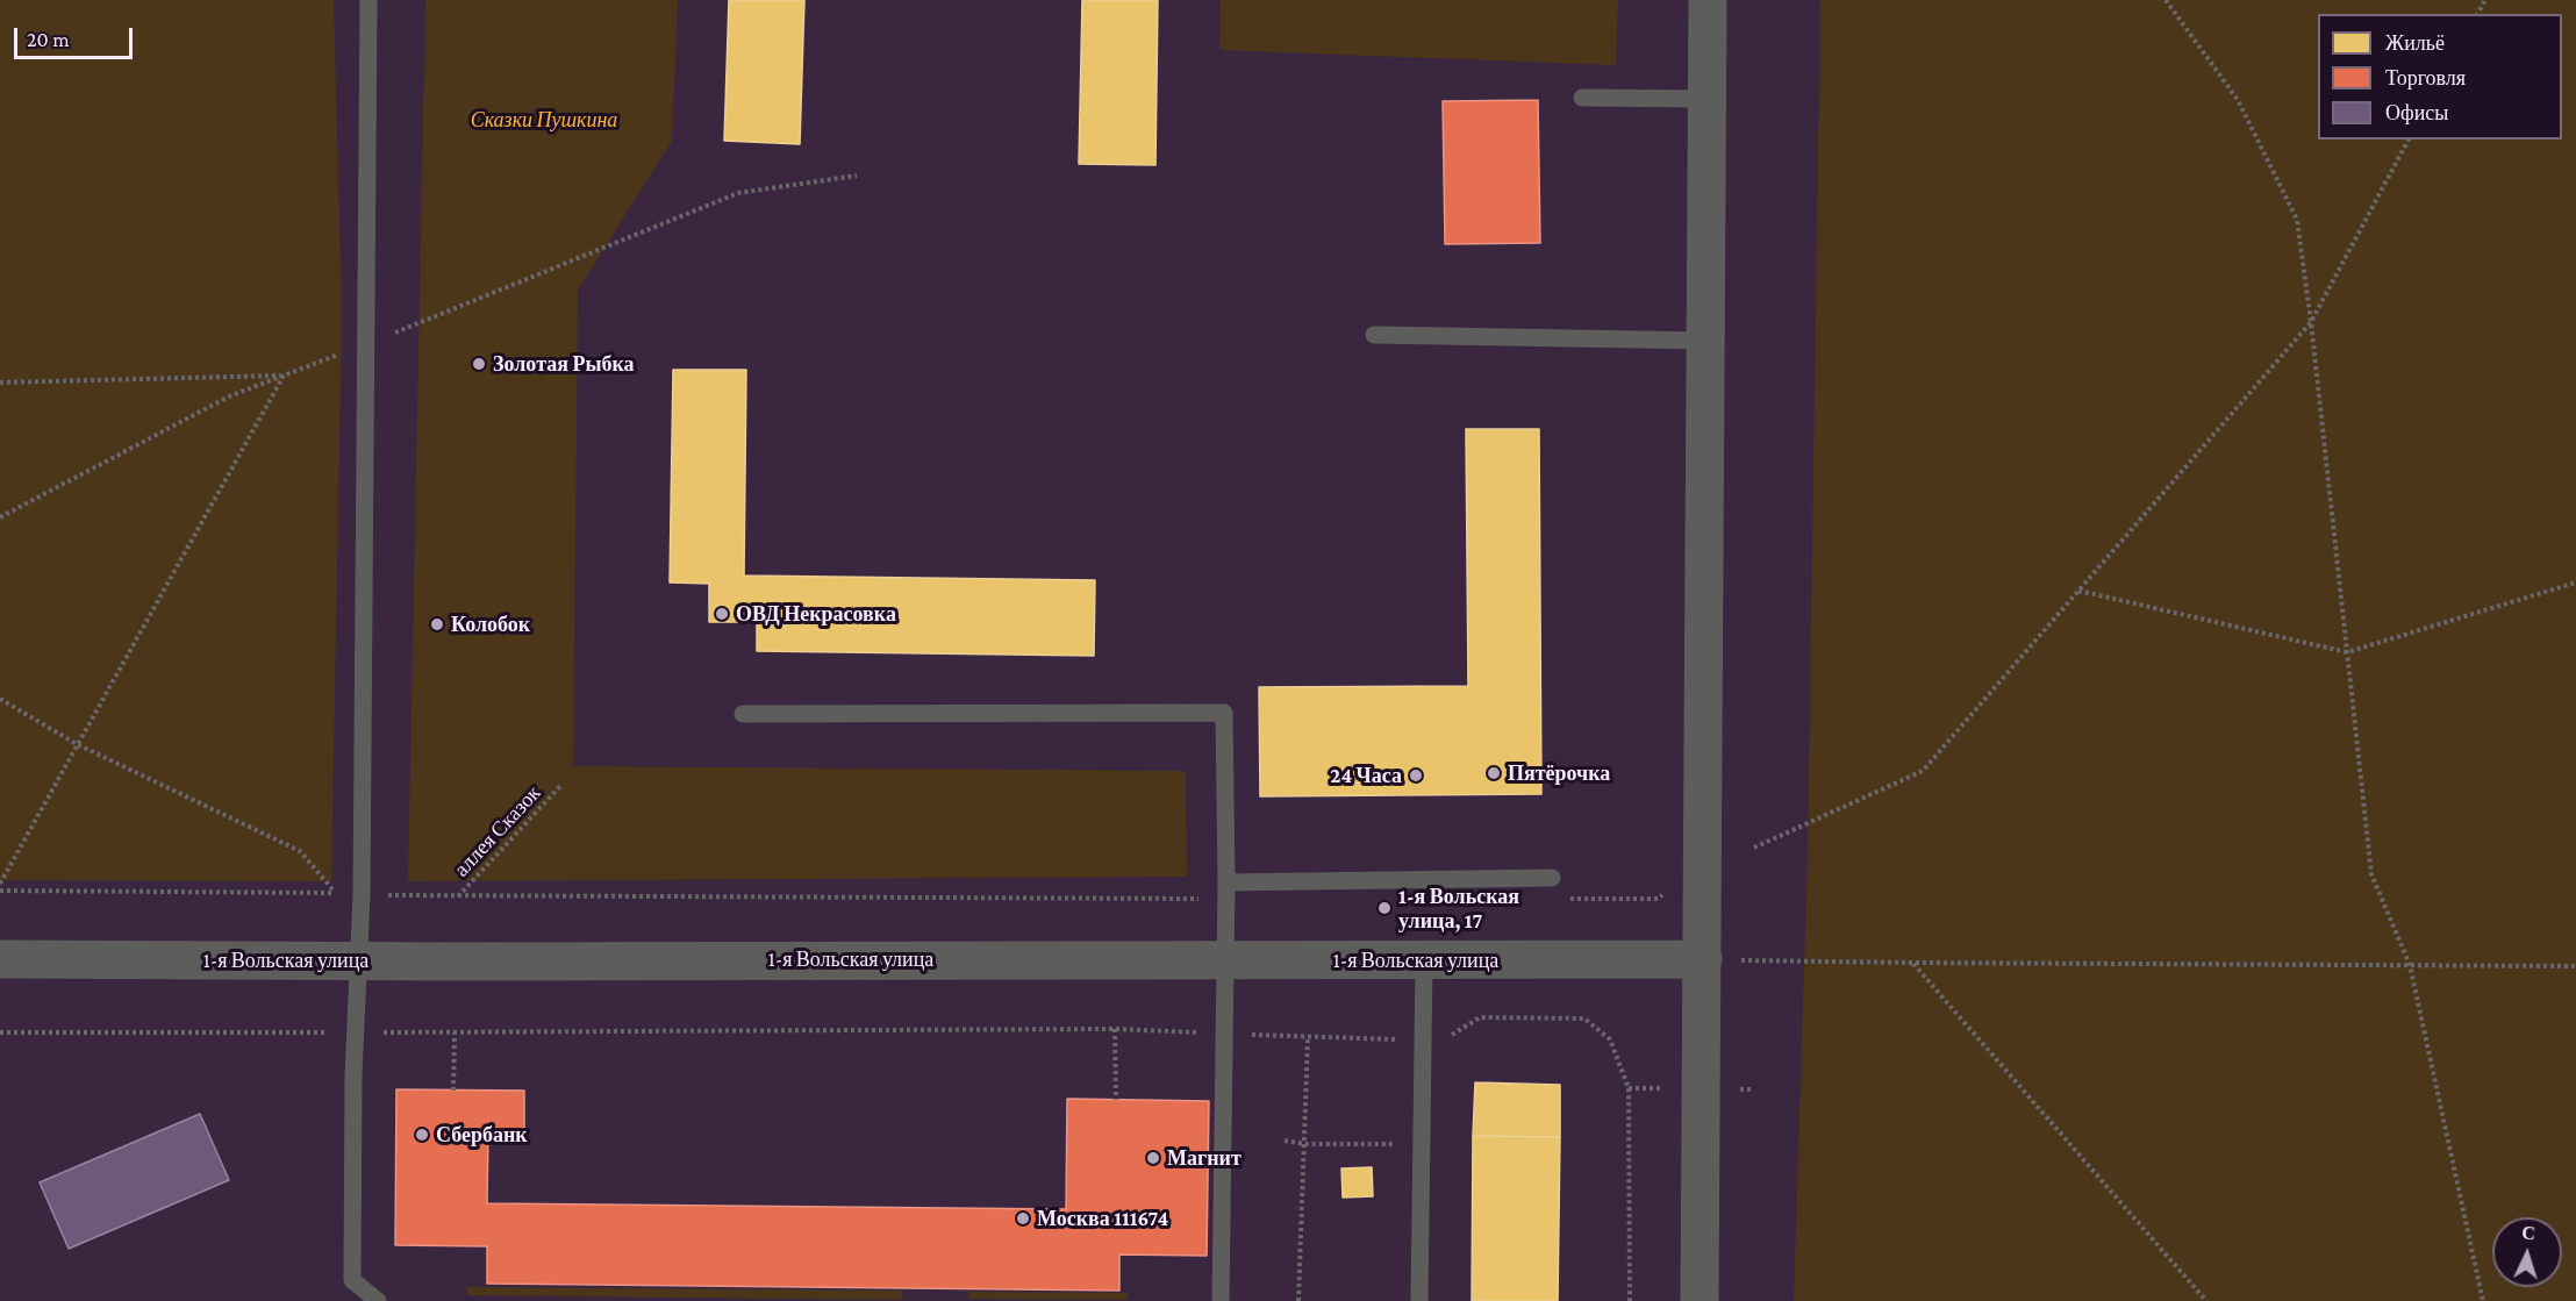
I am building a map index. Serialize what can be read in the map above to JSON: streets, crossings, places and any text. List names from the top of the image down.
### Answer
{
  "streets": {
    "street": ["1-я Вольская улица"],
    "path": ["аллея Сказок"]
  },
  "parks": ["Сказки Пушкина"],
  "places": [
    "Золотая Рыбка",
    "ОВД Некрасовка",
    "Колобок",
    "Пятёрочка",
    "24 Часа",
    "1-я Вольская улица, 17",
    "Сбербанк",
    "Магнит",
    "Москва 111674"
  ],
  "legend": ["Жильё", "Торговля", "Офисы"],
  "scale_bar": "20 m",
  "north": "top"
}
